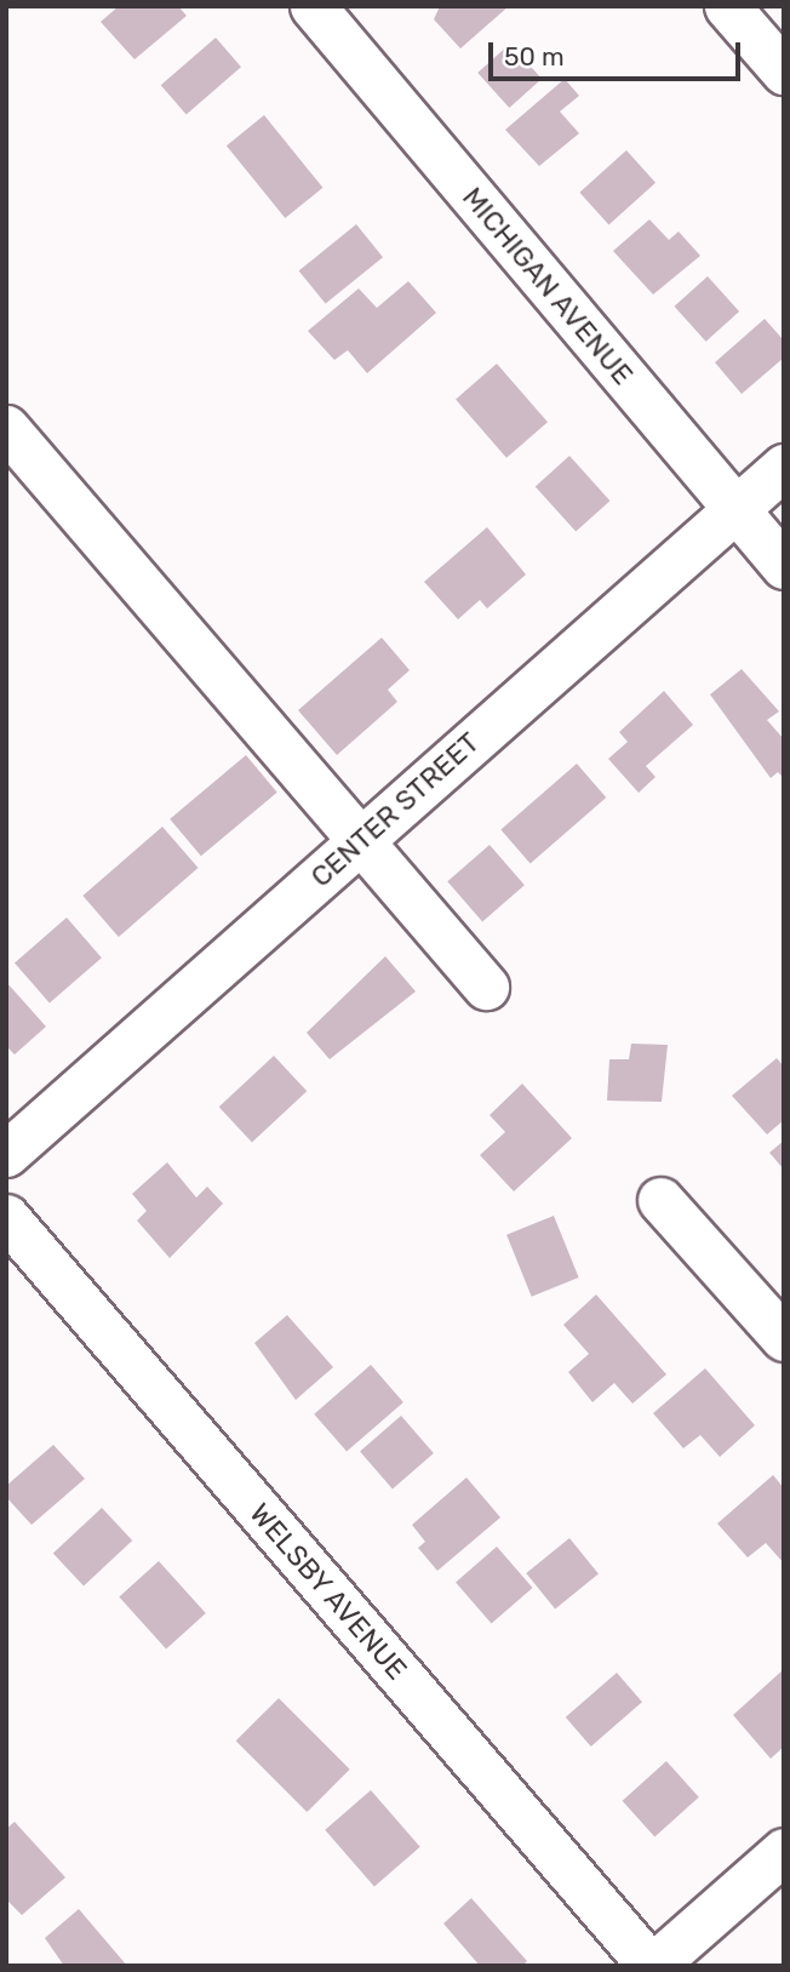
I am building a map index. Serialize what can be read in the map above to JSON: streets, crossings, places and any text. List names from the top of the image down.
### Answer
{
  "streets": {
    "street": ["MICHIGAN AVENUE", "CENTER STREET", "WELSBY AVENUE"]
  },
  "crossings": [
    ["MICHIGAN AVENUE", "CENTER STREET"]
  ],
  "scale_bar": "50 m"
}
